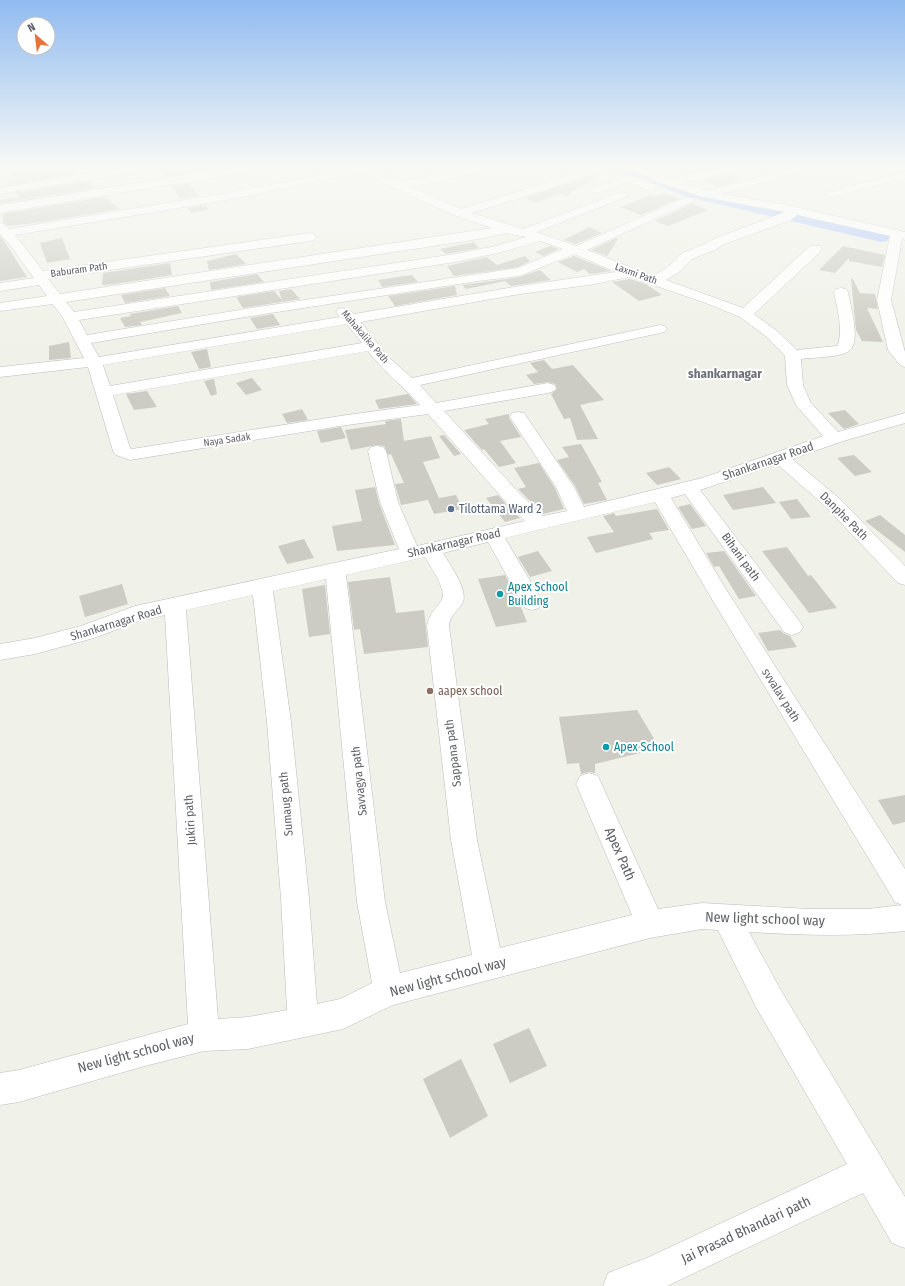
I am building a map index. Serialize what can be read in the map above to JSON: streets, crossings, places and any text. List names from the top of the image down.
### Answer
{
  "streets": {
    "street": [
      "Baburam Path",
      "Laxmi Path",
      "Mahakalika Path",
      "Naya Sadak",
      "Shankarnagar Road",
      "Danphe Path",
      "Bihani path",
      "svvalav path",
      "Sappana path",
      "Savvagya path",
      "Sumaug path",
      "Jukiri path",
      "Apex Path",
      "New light school way",
      "Jai Prasad Bhandari path"
    ]
  },
  "crossings": [
    ["Baburam Path", "Naya Sadak"],
    ["Mahakalika Path", "Naya Sadak"],
    ["Shankarnagar Road", "Danphe Path"],
    ["Shankarnagar Road", "Bihani path"],
    ["Shankarnagar Road", "svvalav path"],
    ["Shankarnagar Road", "Sappana path"],
    ["Shankarnagar Road", "Savvagya path"],
    ["Shankarnagar Road", "Sumaug path"],
    ["Shankarnagar Road", "Jukiri path"],
    ["Sappana path", "New light school way"],
    ["Savvagya path", "New light school way"],
    ["Sumaug path", "New light school way"],
    ["Jukiri path", "New light school way"],
    ["Apex Path", "New light school way"]
  ],
  "districts": ["shankarnagar"],
  "places": [
    "Tilottama Ward 2",
    "Apex School Building",
    "aapex school",
    "Apex School"
  ],
  "north": "top left"
}
